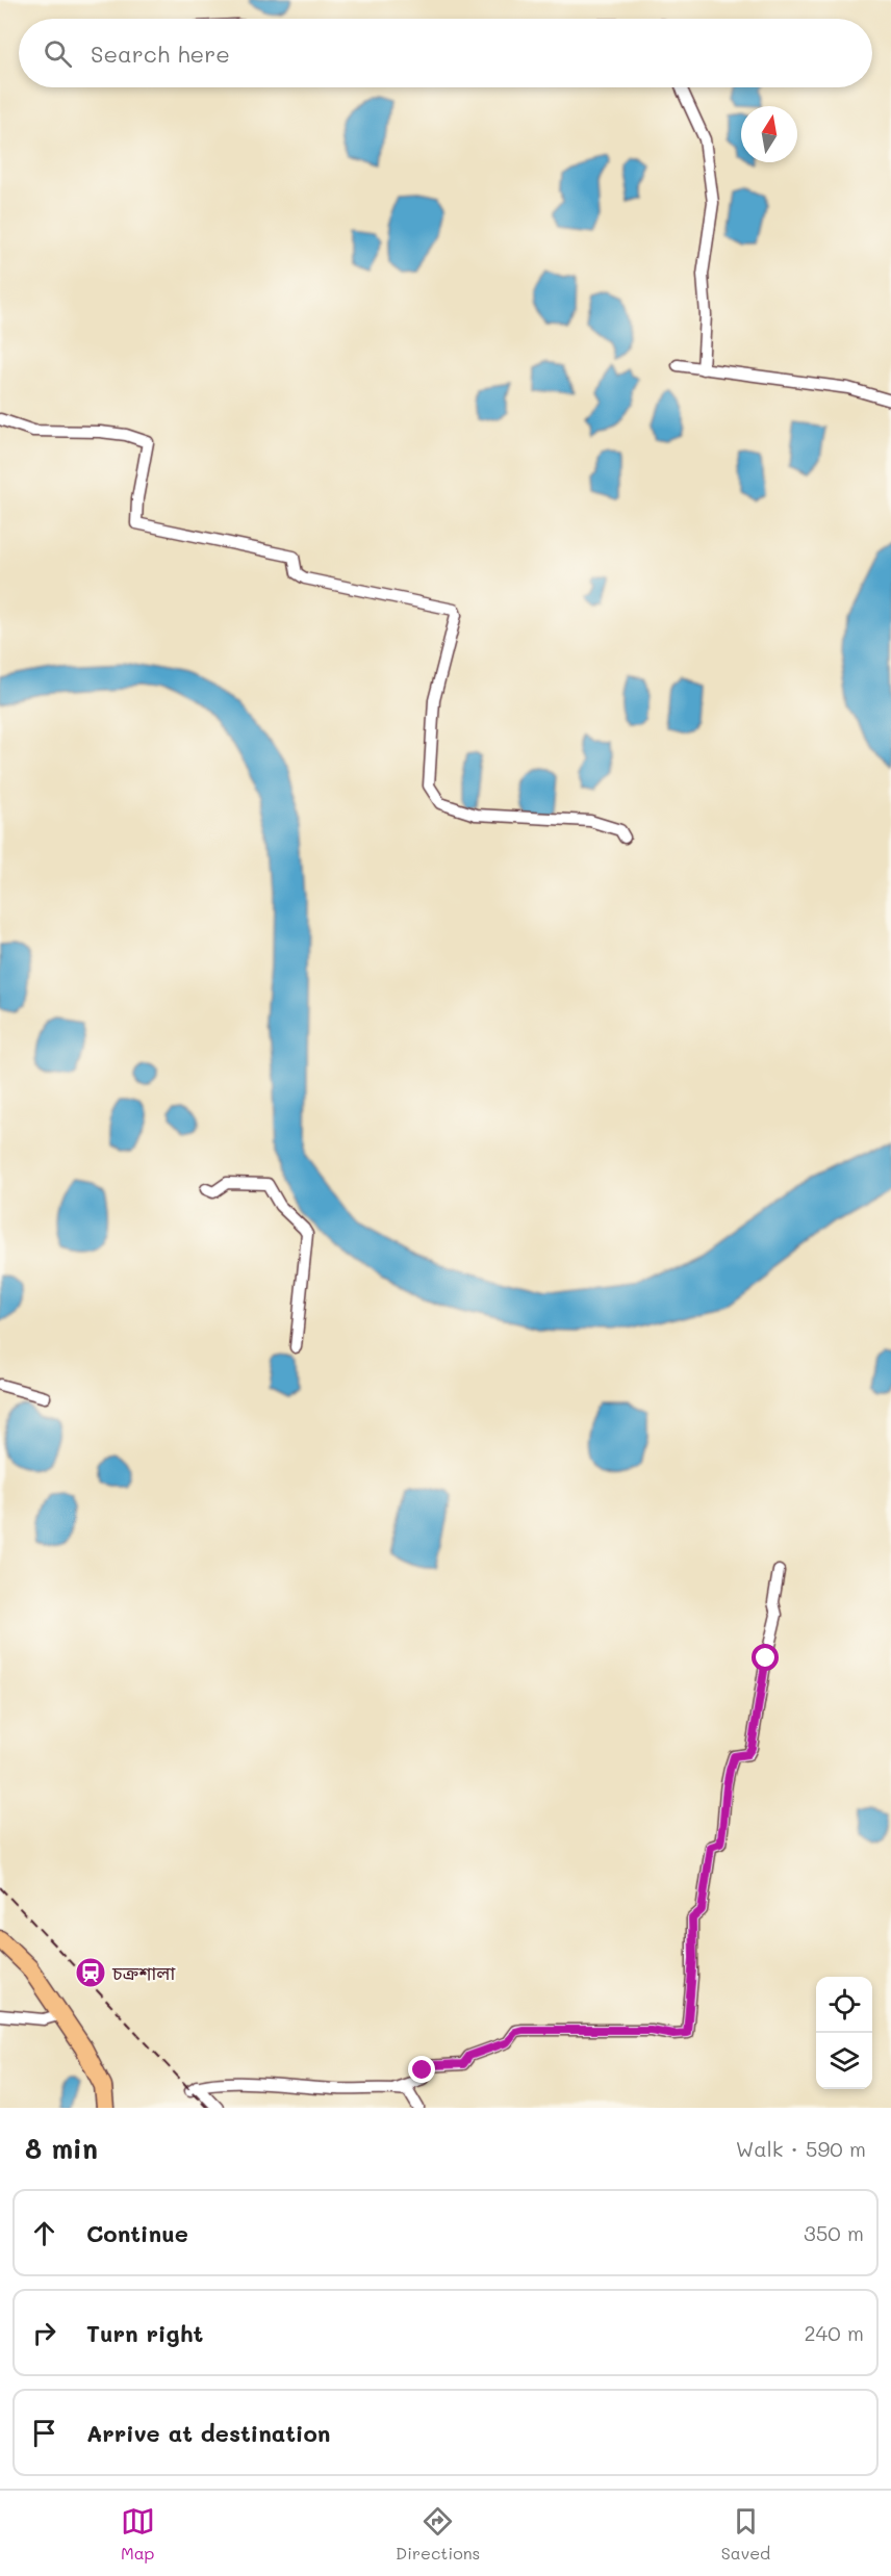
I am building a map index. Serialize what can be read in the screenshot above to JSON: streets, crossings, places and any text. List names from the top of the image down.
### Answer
{
  "places": {
    "station": ["চক্রশালা"]
  },
  "north": "top",
  "page": {
    "search": "Search here",
    "heading": ["8 min", "Walk · 590 m"],
    "list": [
      ["Continue", "350 m"],
      ["Turn right", "240 m"],
      "Arrive at destination"
    ],
    "nav": ["Map", "Directions", "Saved"]
  }
}
